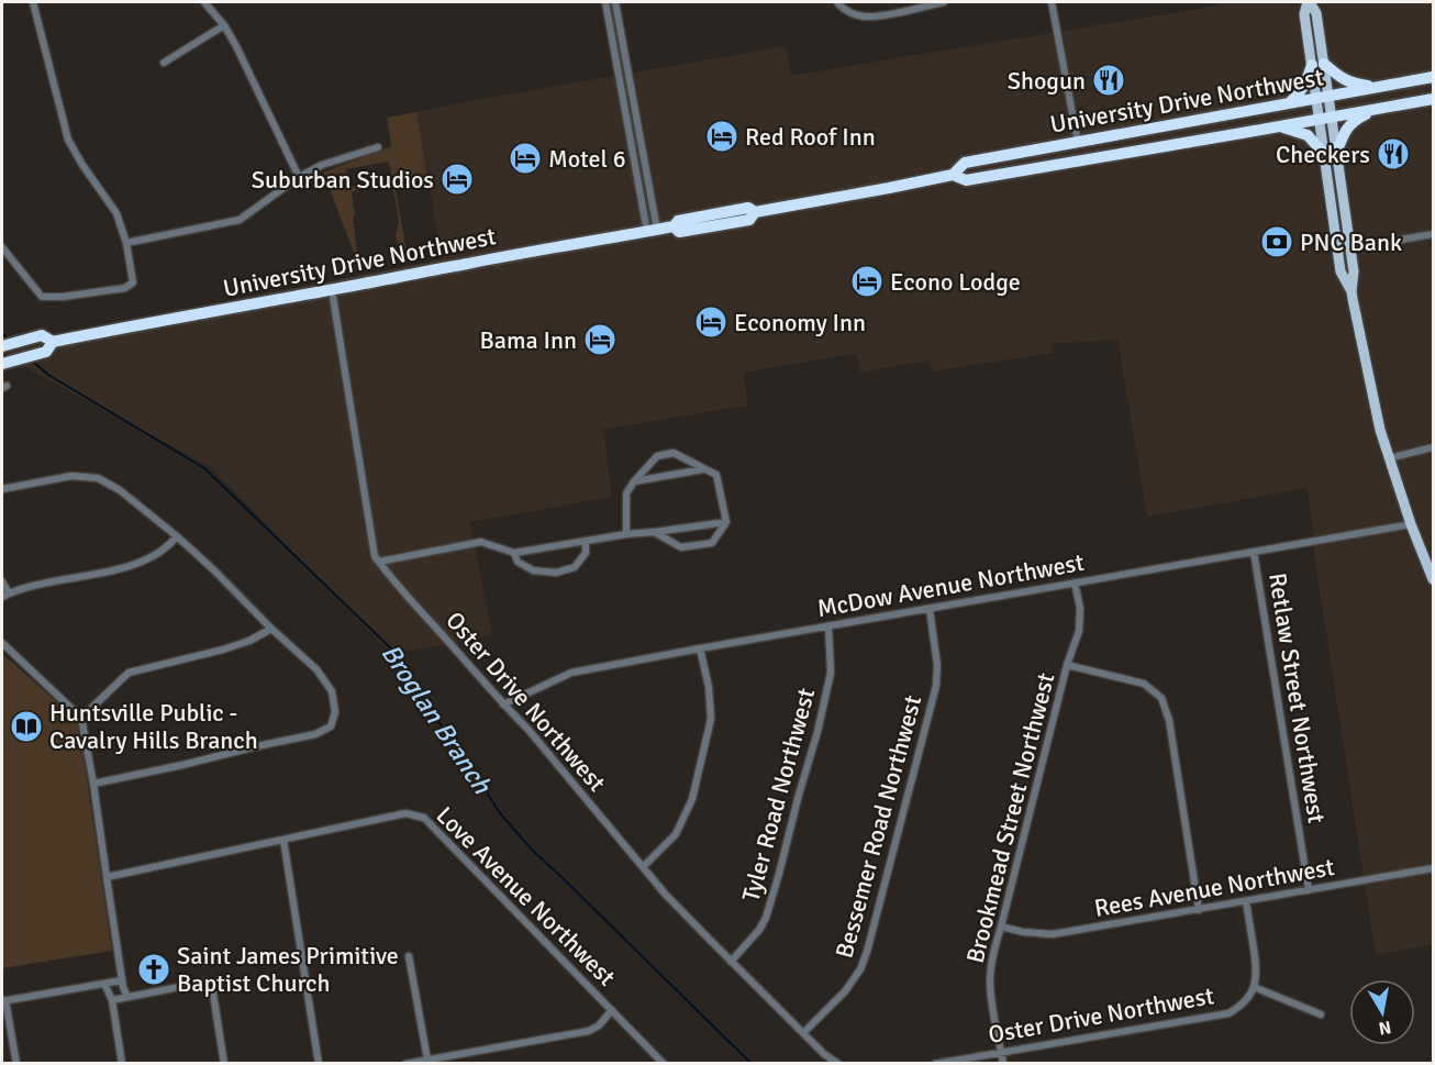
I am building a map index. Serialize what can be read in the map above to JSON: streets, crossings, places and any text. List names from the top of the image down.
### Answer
{
  "streets": {
    "highway": ["University Drive Northwest"],
    "street": [
      "McDow Avenue Northwest",
      "Retlaw Street Northwest",
      "Oster Drive Northwest",
      "Tyler Road Northwest",
      "Brookmead Street Northwest",
      "Bessemer Road Northwest",
      "Rees Avenue Northwest",
      "Love Avenue Northwest"
    ]
  },
  "crossings": [
    ["University Drive Northwest", "Oster Drive Northwest"],
    ["McDow Avenue Northwest", "Retlaw Street Northwest"],
    ["McDow Avenue Northwest", "Oster Drive Northwest"],
    ["McDow Avenue Northwest", "Tyler Road Northwest"],
    ["McDow Avenue Northwest", "Brookmead Street Northwest"],
    ["McDow Avenue Northwest", "Bessemer Road Northwest"],
    ["Retlaw Street Northwest", "Rees Avenue Northwest"],
    ["Oster Drive Northwest", "Tyler Road Northwest"],
    ["Oster Drive Northwest", "Brookmead Street Northwest"],
    ["Oster Drive Northwest", "Bessemer Road Northwest"],
    ["Brookmead Street Northwest", "Rees Avenue Northwest"]
  ],
  "water": ["Broglan Branch"],
  "places": {
    "restaurant": ["Shogun", "Checkers"],
    "hotel": [
      "Red Roof Inn",
      "Motel 6",
      "Suburban Studios",
      "Econo Lodge",
      "Economy Inn",
      "Bama Inn"
    ],
    "bank": ["PNC Bank"],
    "library": ["Huntsville Public - Cavalry Hills Branch"],
    "church": ["Saint James Primitive Baptist Church"]
  },
  "north": "bottom"
}
